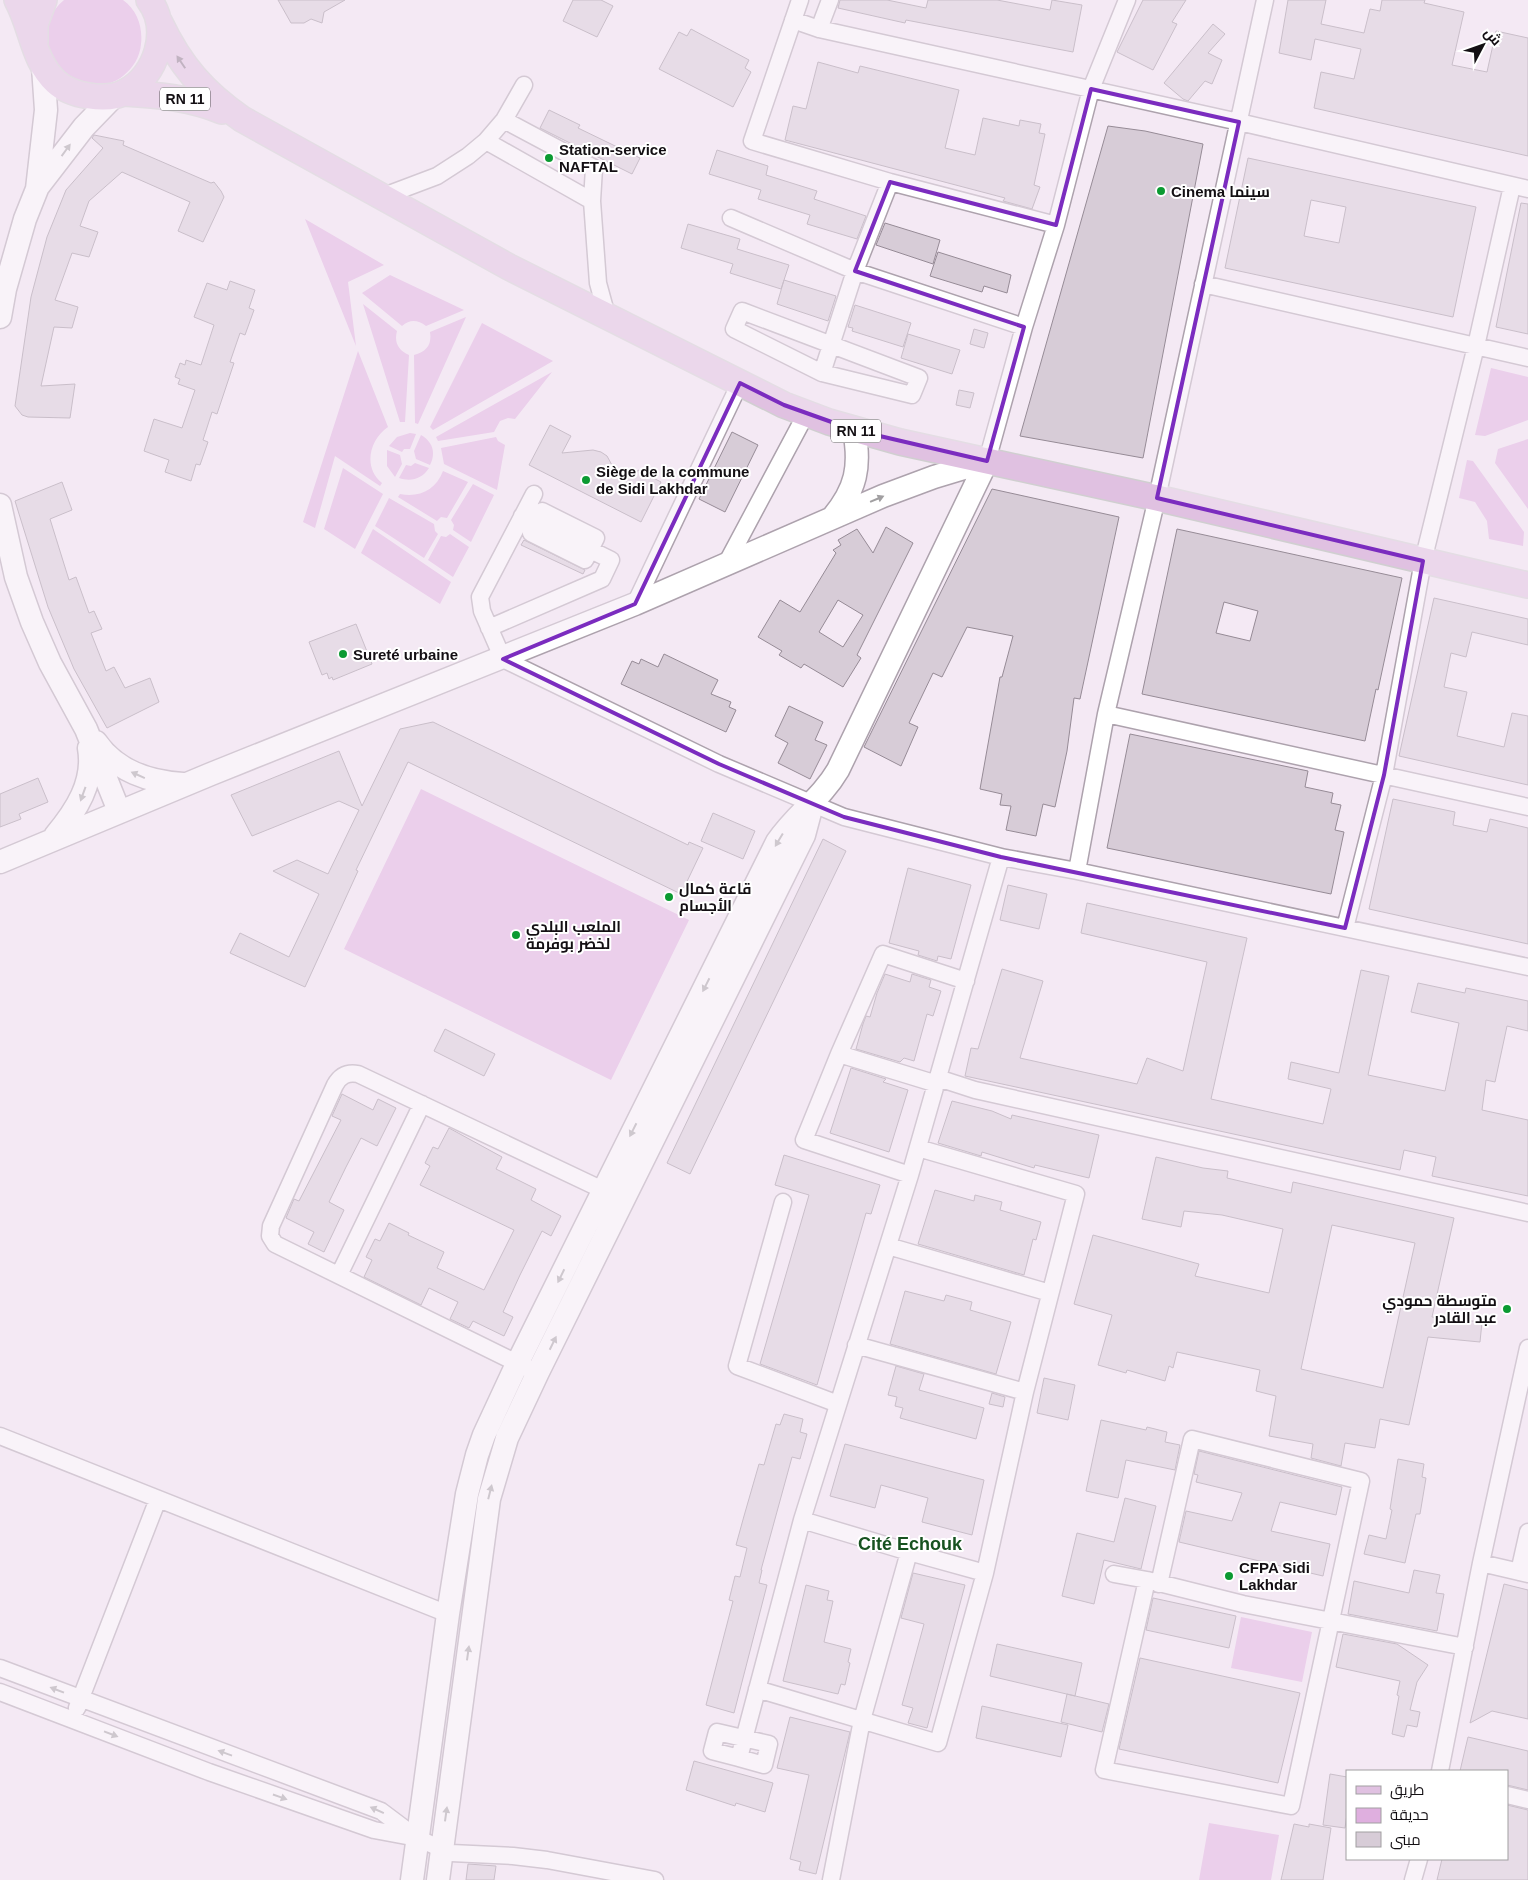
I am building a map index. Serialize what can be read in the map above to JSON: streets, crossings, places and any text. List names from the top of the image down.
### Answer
{
  "streets": {
    "main road": ["RN 11"]
  },
  "districts": ["Cité Echouk"],
  "places": [
    "Station-service NAFTAL",
    "Cinema سينما",
    "Siège de la commune de Sidi Lakhdar",
    "Sureté urbaine",
    "قاعة كمال الأجسام",
    "الملعب البلدي لخضر بوفرمة",
    "متوسطة حمودي عبد القادر",
    "CFPA Sidi Lakhdar"
  ],
  "legend": ["طريق", "حديقة", "مبنى"],
  "north": "top right"
}
